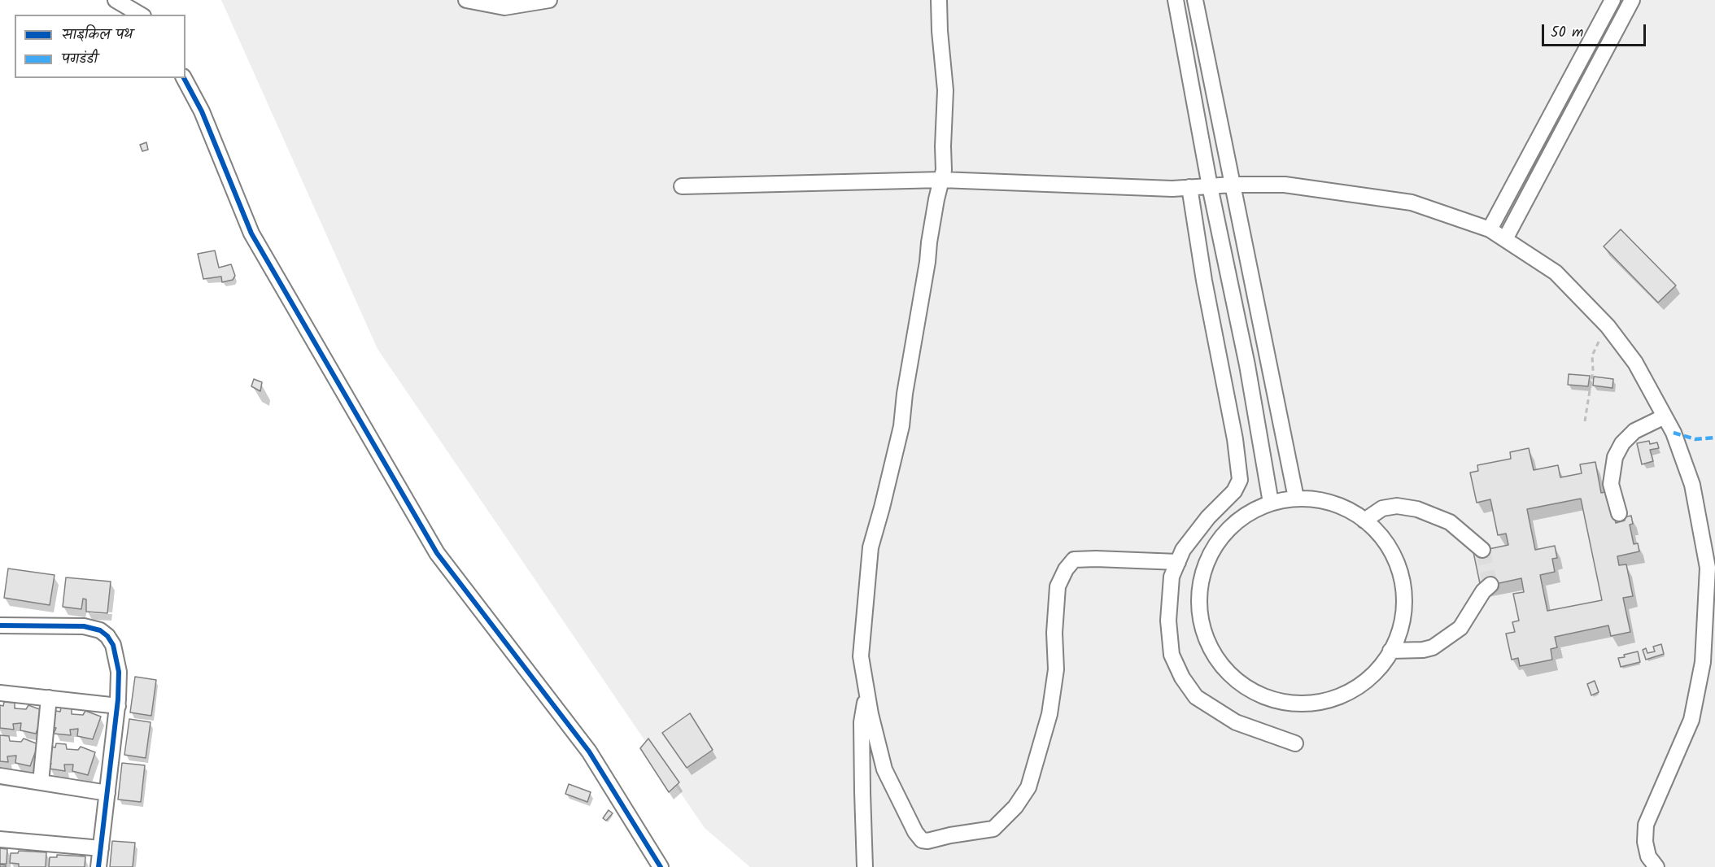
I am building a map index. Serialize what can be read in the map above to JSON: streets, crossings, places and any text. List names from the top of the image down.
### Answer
{
  "legend": ["साइकिल पथ", "पगडंडी"],
  "scale_bar": "50 m"
}
